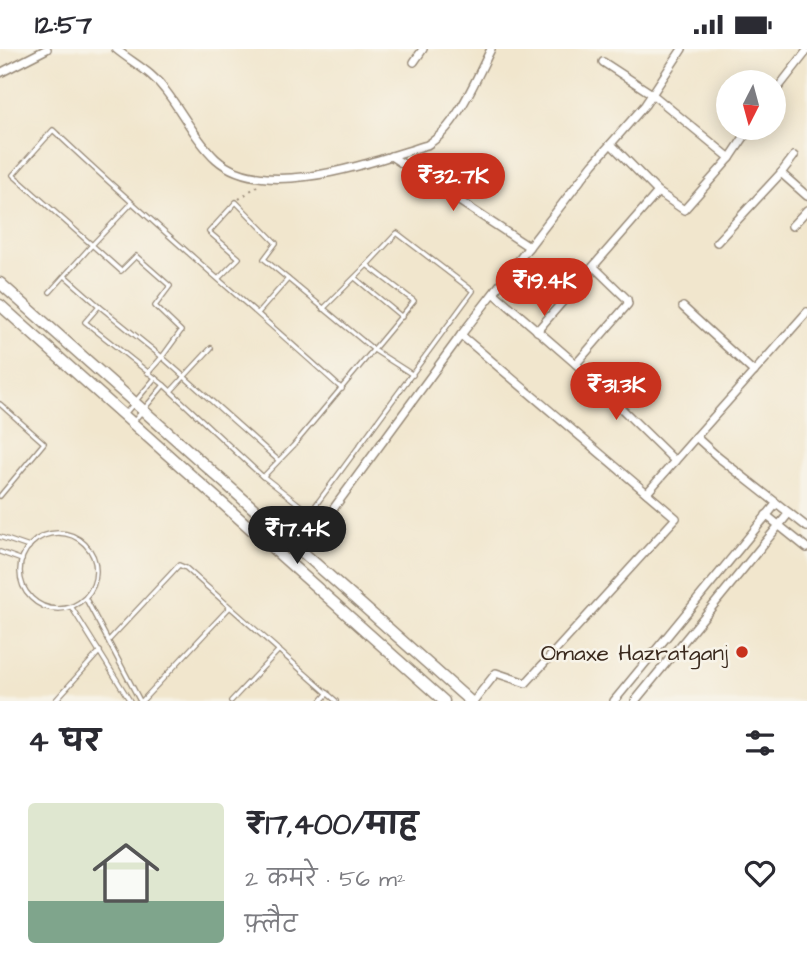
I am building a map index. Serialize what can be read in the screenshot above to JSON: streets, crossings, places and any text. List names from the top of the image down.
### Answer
{
  "places": ["Omaxe Hazratganj"],
  "north": "bottom",
  "page": {
    "status": "12:57",
    "price": [
      "₹32.7K",
      "₹19.4K",
      "₹31.3K",
      "₹17.4K"
    ],
    "heading": "4 घर",
    "list": [
      {
        "name": "₹17,400/माह",
        "note": "2 कमरे · 56 m² · फ़्लैट"
      }
    ]
  }
}
